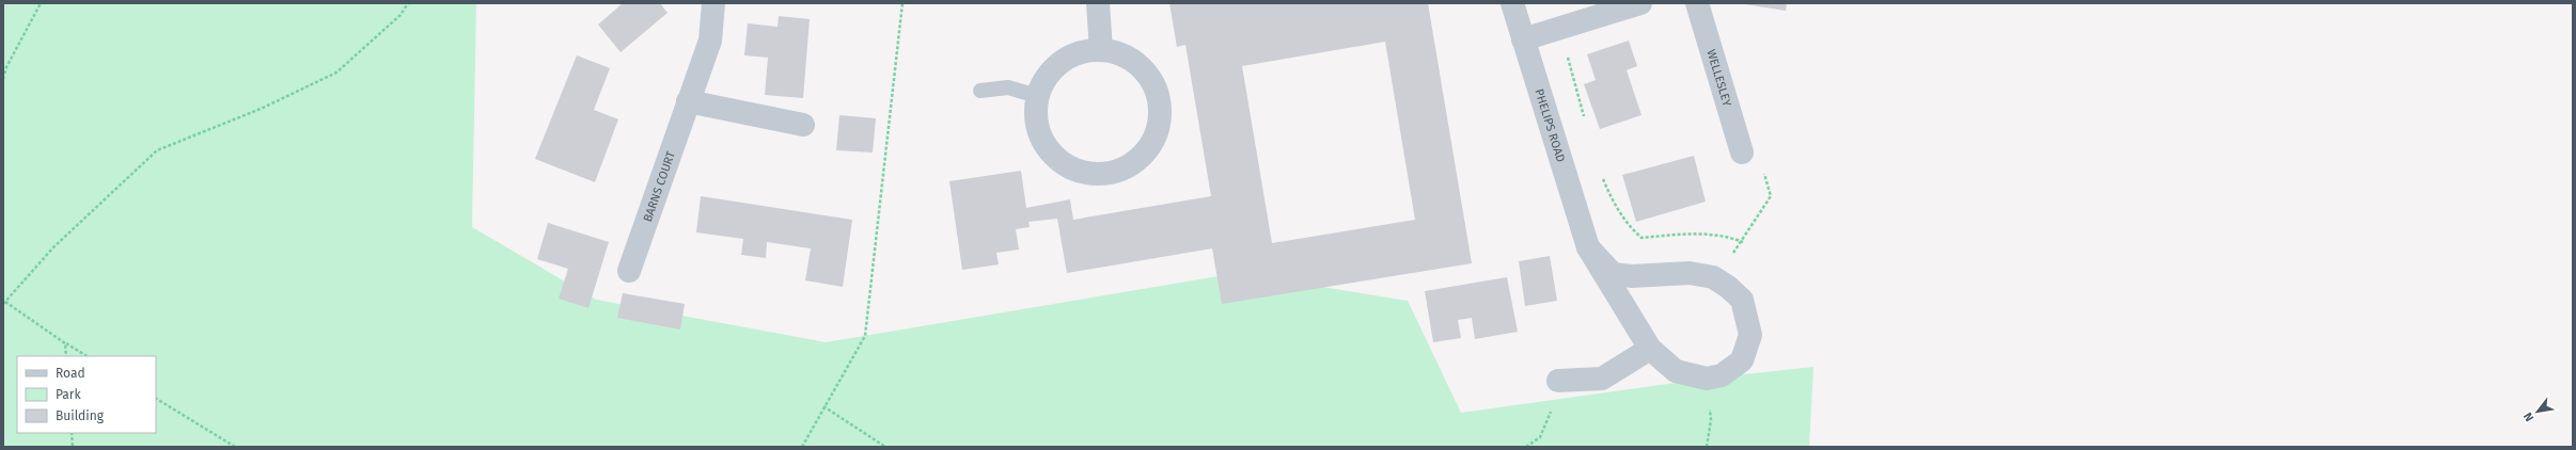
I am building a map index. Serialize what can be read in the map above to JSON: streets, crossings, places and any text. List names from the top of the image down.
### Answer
{
  "streets": {
    "street": ["WELLESLEY", "PHELIPS ROAD", "BARNS COURT"]
  },
  "legend": ["Road", "Park", "Building"],
  "north": "bottom left"
}
